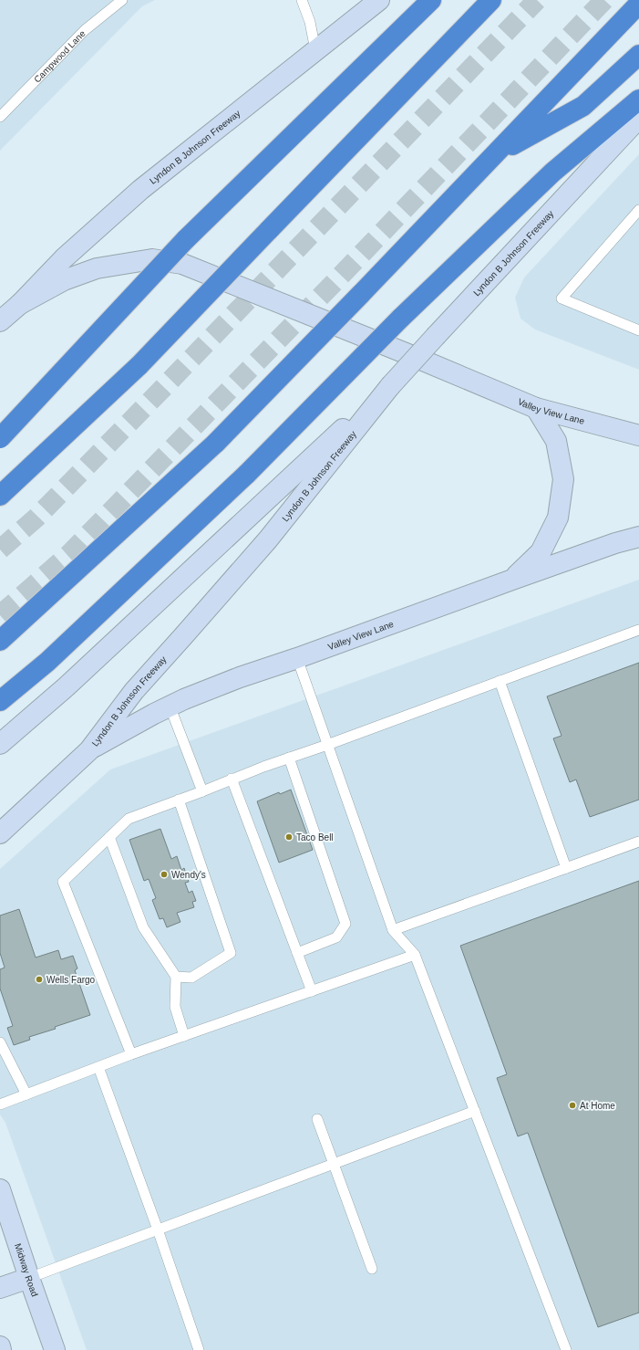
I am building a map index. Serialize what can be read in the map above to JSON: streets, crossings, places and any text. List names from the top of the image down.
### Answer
{
  "streets": {
    "main road": ["Lyndon B Johnson Freeway", "Valley View Lane", "Midway Road"],
    "lane": ["Campwood Lane"]
  },
  "crossings": [
    ["Lyndon B Johnson Freeway", "Valley View Lane"]
  ],
  "places": [
    "Taco Bell",
    "Wendy's",
    "Wells Fargo",
    "At Home"
  ]
}
